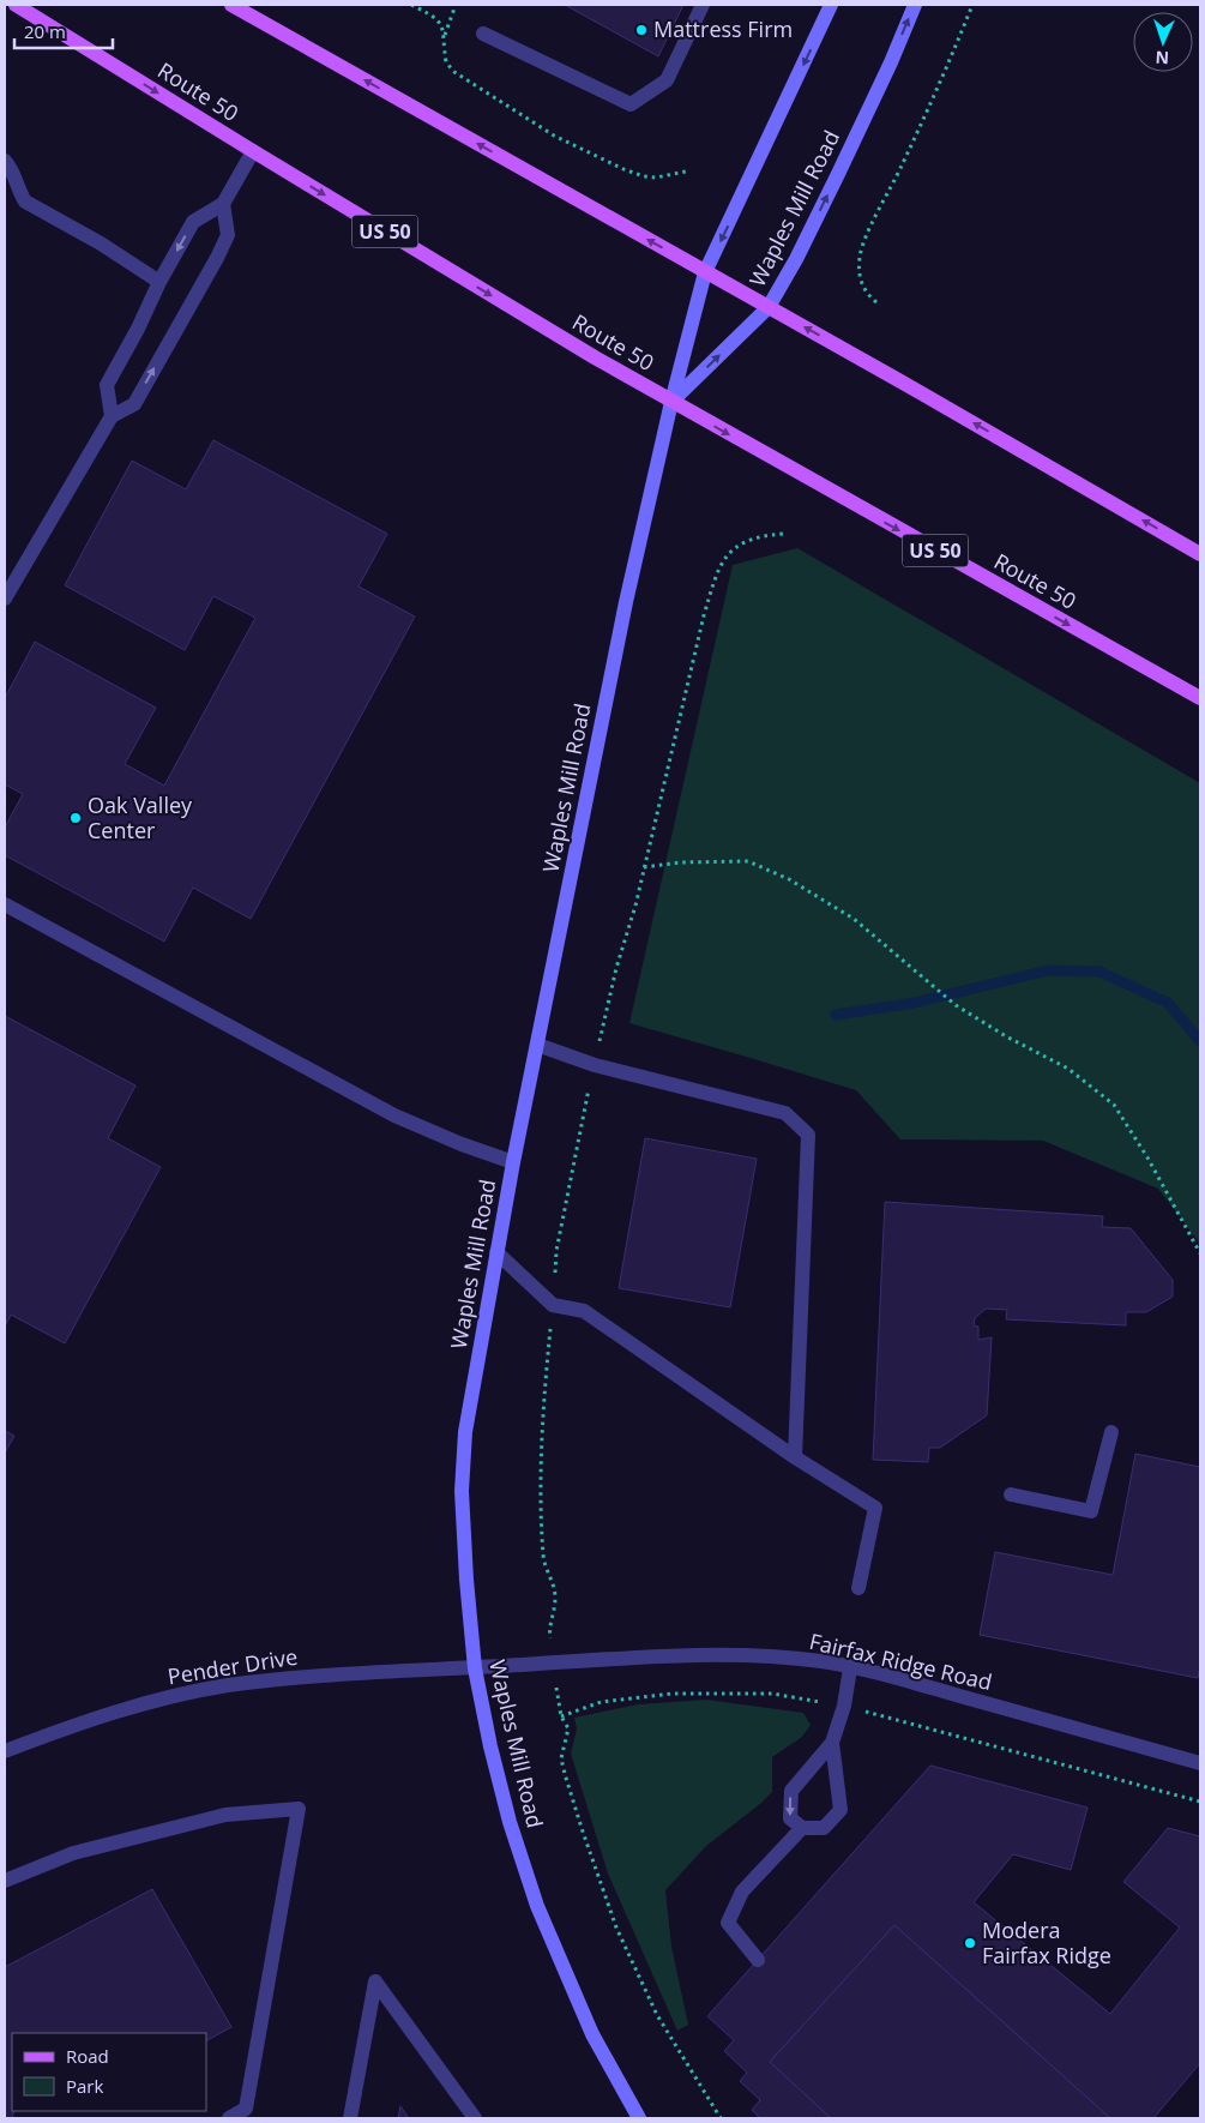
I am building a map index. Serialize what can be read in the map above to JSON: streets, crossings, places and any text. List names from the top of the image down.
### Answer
{
  "streets": {
    "main road": ["Route 50", "Waples Mill Road", "US 50"],
    "street": ["Fairfax Ridge Road", "Pender Drive"]
  },
  "crossings": [
    ["Route 50", "Waples Mill Road"],
    ["Waples Mill Road", "Fairfax Ridge Road"],
    ["Waples Mill Road", "Pender Drive"],
    ["Fairfax Ridge Road", "Pender Drive"]
  ],
  "places": ["Mattress Firm", "Oak Valley Center", "Modera Fairfax Ridge"],
  "legend": ["Road", "Park"],
  "scale_bar": "20 m",
  "north": "bottom"
}
